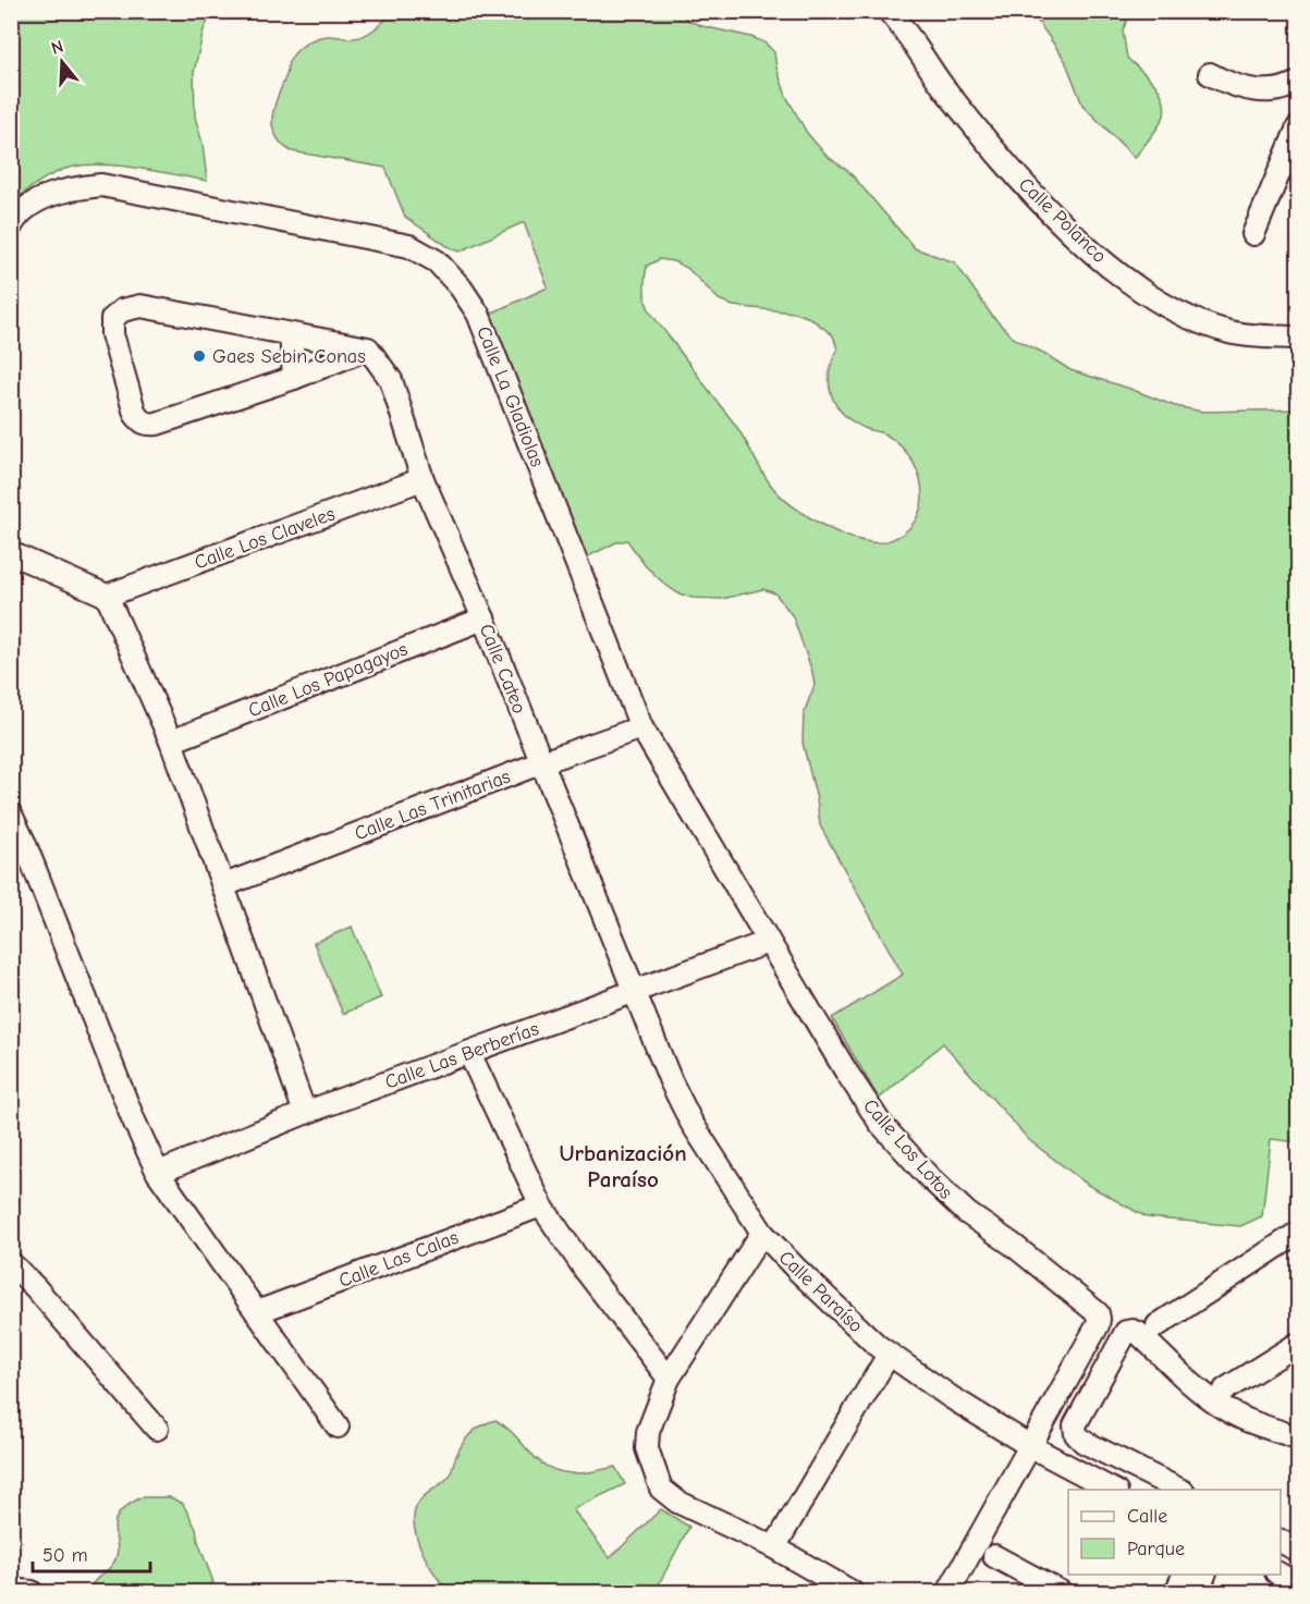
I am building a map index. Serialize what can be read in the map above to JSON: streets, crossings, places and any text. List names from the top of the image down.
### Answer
{
  "streets": {
    "street": [
      "Calle Polanco",
      "Calle La Gladiolas",
      "Calle Los Claveles",
      "Calle Cateo",
      "Calle Los Papagayos",
      "Calle Las Trinitarias",
      "Calle Las Berberías",
      "Calle Los Lotos",
      "Calle Las Calas",
      "Calle Paraíso"
    ]
  },
  "crossings": [
    ["Calle La Gladiolas", "Calle Las Trinitarias"],
    ["Calle La Gladiolas", "Calle Las Berberías"],
    ["Calle La Gladiolas", "Calle Los Lotos"],
    ["Calle Los Claveles", "Calle Cateo"],
    ["Calle Cateo", "Calle Los Papagayos"],
    ["Calle Cateo", "Calle Las Trinitarias"],
    ["Calle Cateo", "Calle Las Berberías"],
    ["Calle Cateo", "Calle Paraíso"],
    ["Calle Las Berberías", "Calle Los Lotos"],
    ["Calle Las Berberías", "Calle Paraíso"],
    ["Calle Los Lotos", "Calle Paraíso"]
  ],
  "districts": ["Urbanización Paraíso"],
  "places": ["Gaes Sebin Conas"],
  "legend": ["Calle", "Parque"],
  "scale_bar": "50 m",
  "north": "top"
}
